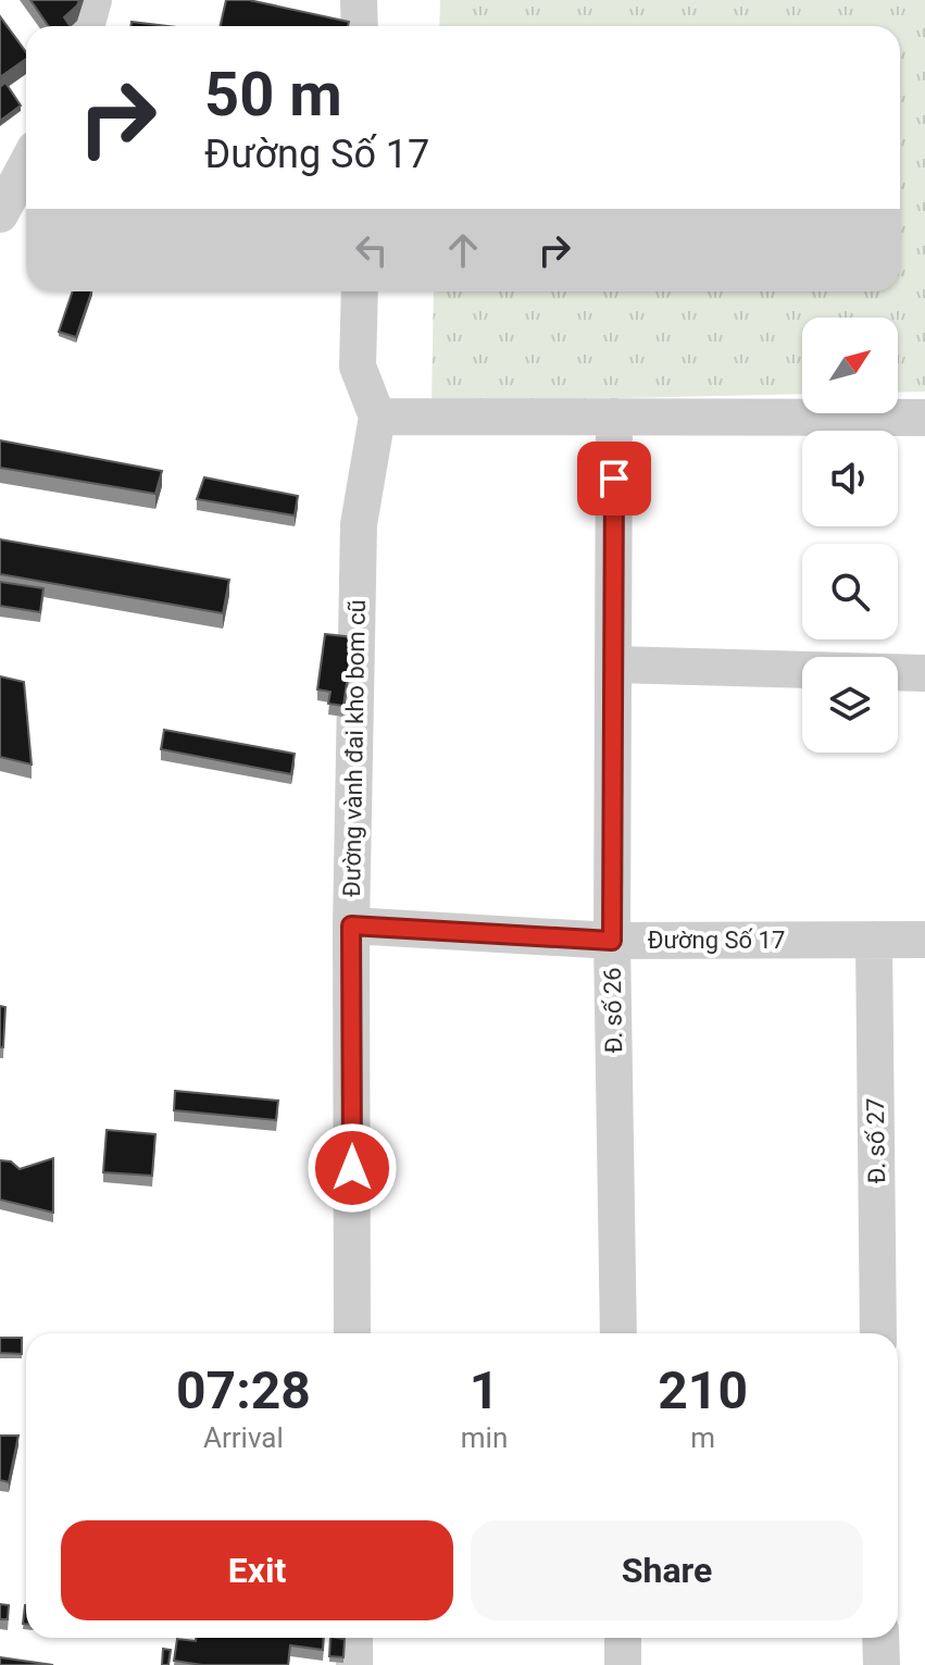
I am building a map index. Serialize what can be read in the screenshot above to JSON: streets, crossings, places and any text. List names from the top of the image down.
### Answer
{
  "streets": {
    "street": [
      "Đường vành đai kho bom cũ",
      "Đường Số 17",
      "Đ. số 26",
      "Đ. số 27"
    ]
  },
  "crossings": [
    ["Đường vành đai kho bom cũ", "Đường Số 17"],
    ["Đường Số 17", "Đ. số 26"],
    ["Đường Số 17", "Đ. số 27"]
  ],
  "north": "top right",
  "page": {
    "turn": ["50 m", "Đường Số 17"],
    "eta": [
      "07:28",
      "Arrival",
      "1",
      "min",
      "210",
      "m"
    ],
    "buttons": ["Exit", "Share"]
  }
}
